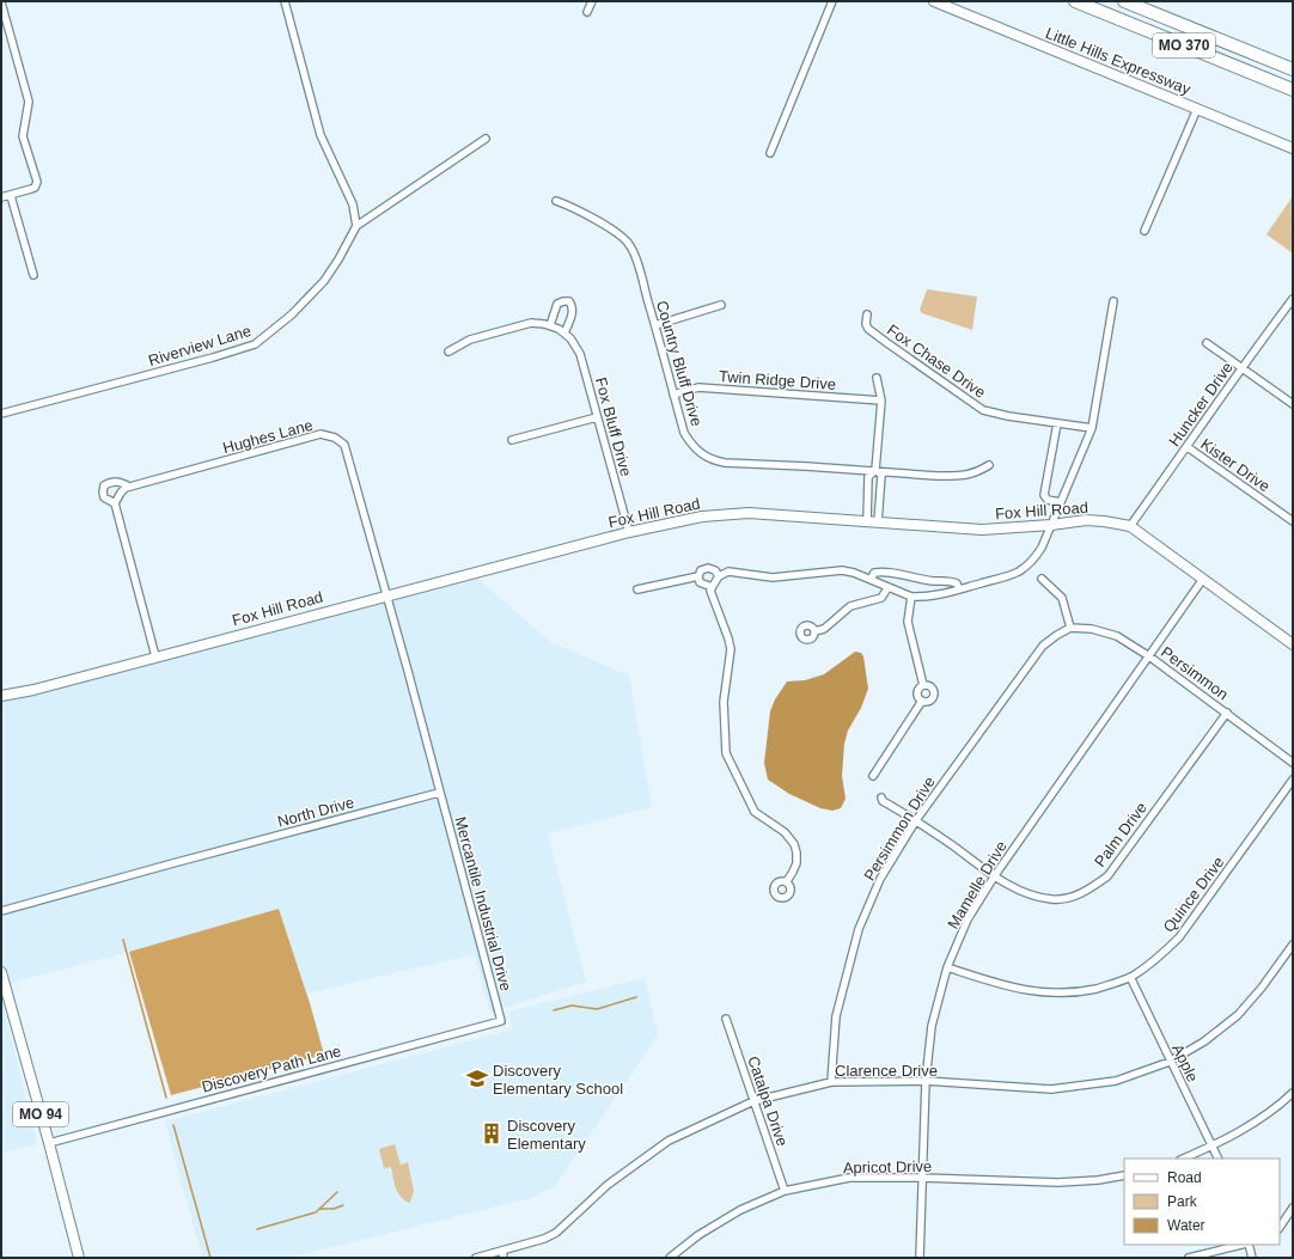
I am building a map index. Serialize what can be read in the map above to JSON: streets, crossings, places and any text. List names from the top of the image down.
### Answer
{
  "streets": {
    "highway": ["MO 370"],
    "street": [
      "Little Hills Expressway",
      "Riverview Lane",
      "Fox Chase Drive",
      "Country Bluff Drive",
      "Twin Ridge Drive",
      "Huncker Drive",
      "Fox Bluff Drive",
      "Hughes Lane",
      "Kister Drive",
      "Fox Hill Road",
      "Persimmon",
      "North Drive",
      "Persimmon Drive",
      "Palm Drive",
      "Mamelle Drive",
      "Quince Drive",
      "Mercantile Industrial Drive",
      "Apple",
      "Discovery Path Lane",
      "Clarence Drive",
      "Catalpa Drive",
      "MO 94",
      "Apricot Drive"
    ]
  },
  "crossings": [
    ["Country Bluff Drive", "Twin Ridge Drive"],
    ["Huncker Drive", "Kister Drive"],
    ["Huncker Drive", "Fox Hill Road"],
    ["Fox Bluff Drive", "Fox Hill Road"],
    ["Hughes Lane", "Fox Hill Road"],
    ["Fox Hill Road", "Mamelle Drive"],
    ["Persimmon", "Persimmon Drive"],
    ["Persimmon", "Palm Drive"],
    ["Persimmon", "Mamelle Drive"],
    ["North Drive", "Mercantile Industrial Drive"],
    ["Persimmon Drive", "Palm Drive"],
    ["Persimmon Drive", "Clarence Drive"],
    ["Palm Drive", "Mamelle Drive"],
    ["Mamelle Drive", "Quince Drive"],
    ["Mamelle Drive", "Clarence Drive"],
    ["Mamelle Drive", "Apricot Drive"],
    ["Quince Drive", "Apple"],
    ["Mercantile Industrial Drive", "Discovery Path Lane"],
    ["Apple", "Clarence Drive"],
    ["Discovery Path Lane", "MO 94"],
    ["Clarence Drive", "Catalpa Drive"],
    ["Catalpa Drive", "Apricot Drive"]
  ],
  "places": {
    "school or university": ["Discovery Elementary School"],
    "building": ["Discovery Elementary"]
  },
  "legend": ["Road", "Park", "Water"]
}
